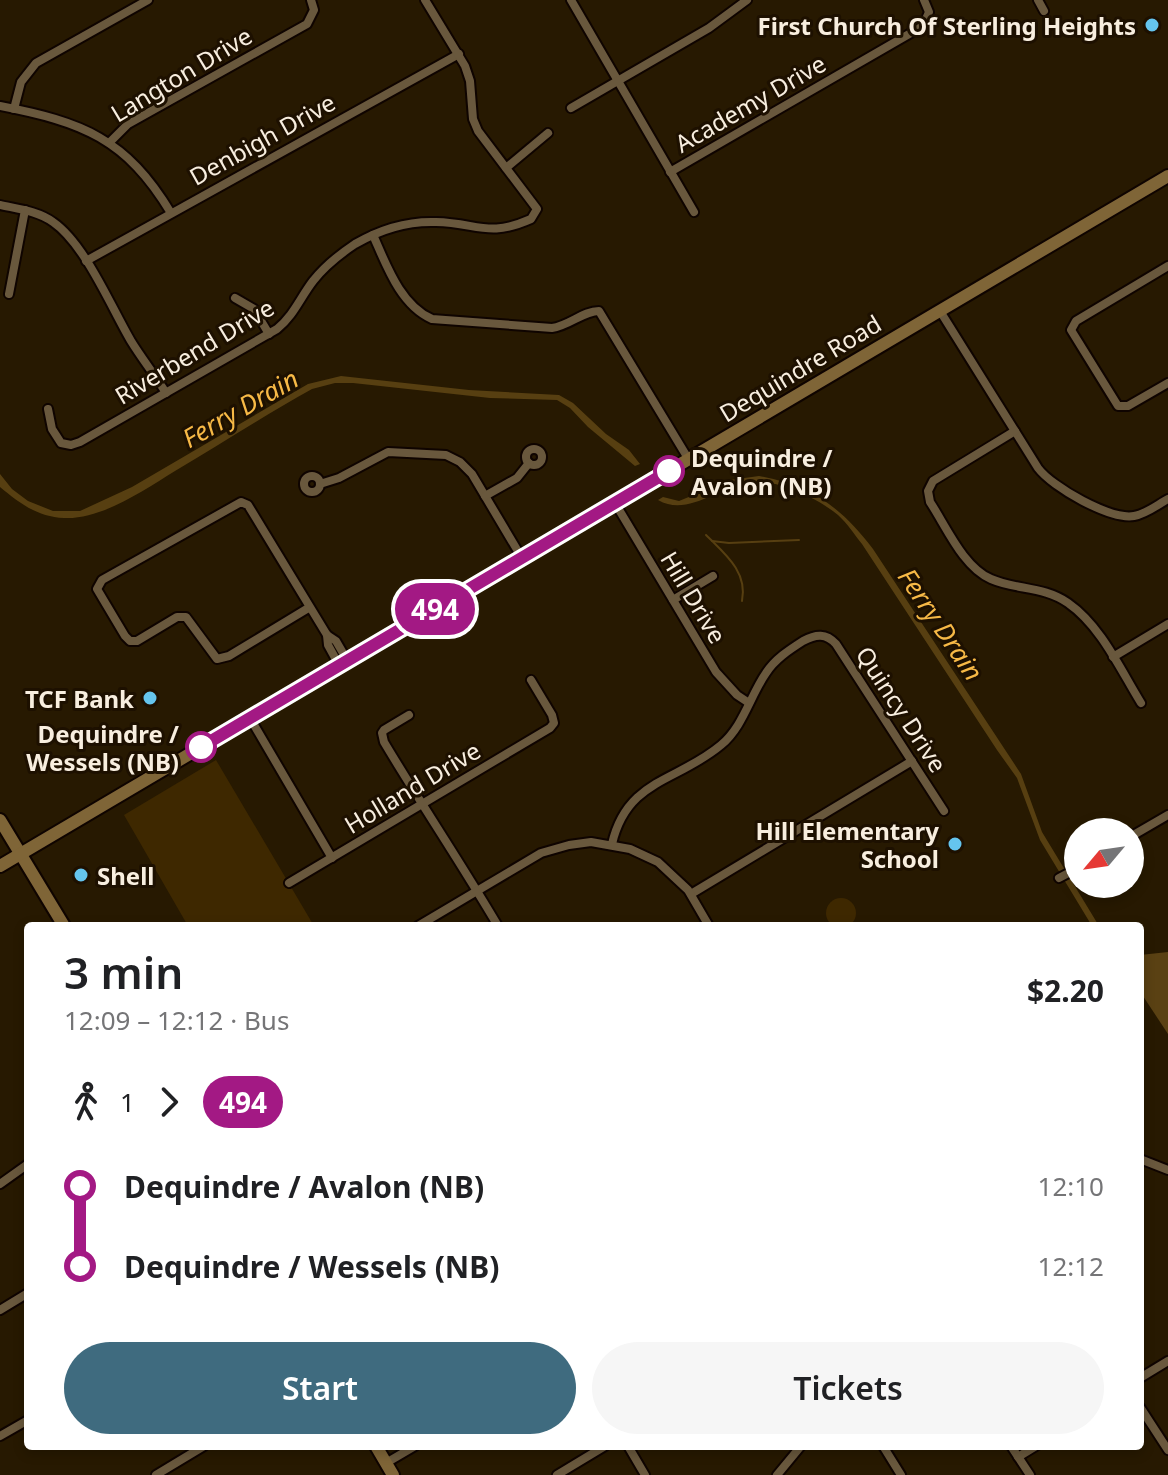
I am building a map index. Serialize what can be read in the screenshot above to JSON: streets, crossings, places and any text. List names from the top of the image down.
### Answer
{
  "streets": {
    "main road": ["Dequindre Road"],
    "street": [
      "Langton Drive",
      "Academy Drive",
      "Denbigh Drive",
      "Riverbend Drive",
      "Hill Drive",
      "Quincy Drive",
      "Holland Drive"
    ]
  },
  "crossings": [
    ["Dequindre Road", "Hill Drive"],
    ["Hill Drive", "Quincy Drive"]
  ],
  "water": ["Ferry Drain"],
  "places": [
    "First Church Of Sterling Heights",
    "Dequindre / Avalon (NB)",
    "TCF Bank",
    "Dequindre / Wessels (NB)",
    "Hill Elementary School",
    "Shell"
  ],
  "lines": ["bus line 494"],
  "north": "bottom left",
  "page": {
    "on_map": "494",
    "heading": ["3 min", "12:09 – 12:12 · Bus", "$2.20"],
    "legs": ["1", "494"],
    "list": [
      {
        "name": "Dequindre / Avalon (NB)",
        "value": "12:10"
      },
      {
        "name": "Dequindre / Wessels (NB)",
        "value": "12:12"
      }
    ],
    "buttons": ["Start", "Tickets"]
  }
}
